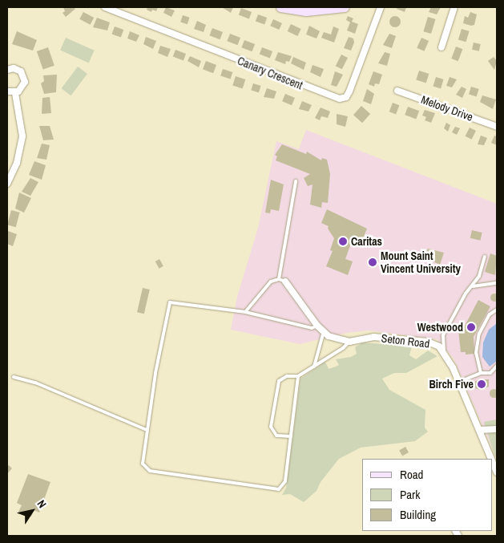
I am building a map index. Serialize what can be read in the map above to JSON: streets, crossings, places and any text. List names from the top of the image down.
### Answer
{
  "streets": {
    "street": ["Canary Crescent", "Melody Drive", "Seton Road"]
  },
  "places": [
    "Caritas",
    "Mount Saint Vincent University",
    "Westwood",
    "Birch Five"
  ],
  "legend": ["Road", "Park", "Building"],
  "north": "top right"
}
